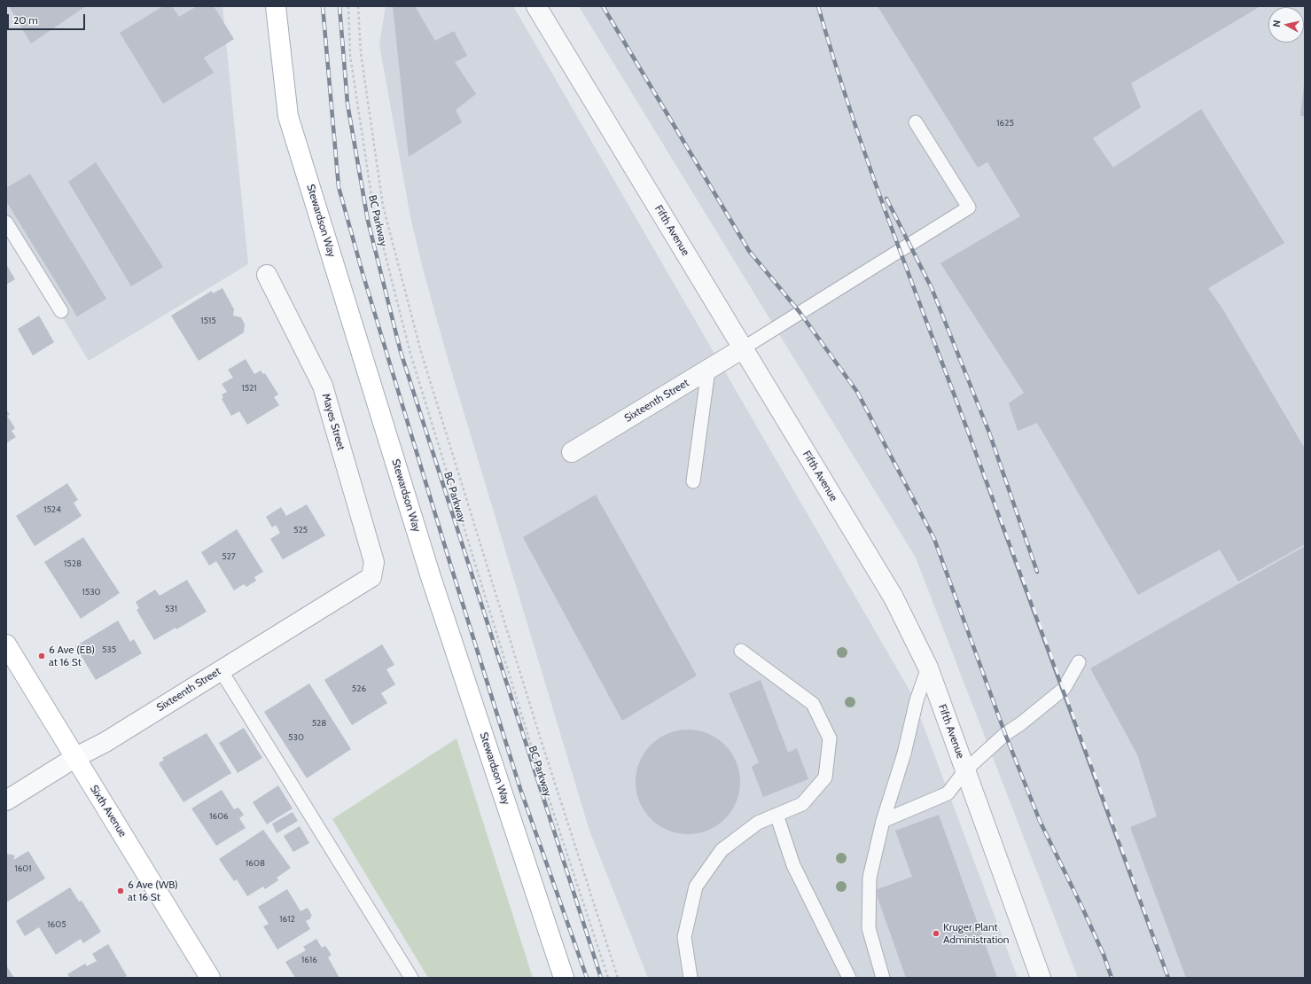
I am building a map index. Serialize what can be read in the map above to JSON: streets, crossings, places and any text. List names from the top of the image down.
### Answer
{
  "streets": {
    "main road": ["Stewardson Way", "Sixth Avenue"],
    "street": ["Fifth Avenue", "Sixteenth Street", "Mayes Street"],
    "path": ["BC Parkway"]
  },
  "crossings": [
    ["Fifth Avenue", "Sixteenth Street"],
    ["Sixteenth Street", "Mayes Street"],
    ["Sixteenth Street", "Sixth Avenue"]
  ],
  "places": ["6 Ave (EB) at 16 St", "6 Ave (WB) at 16 St", "Kruger Plant Administration"],
  "house_numbers": [
    "1625",
    "1515",
    "1521",
    "1524",
    "525",
    "527",
    "1528",
    "1530",
    "531",
    "535",
    "526",
    "528",
    "530",
    "1606",
    "1608",
    "1601",
    "1612",
    "1605",
    "1616"
  ],
  "scale_bar": "20 m",
  "north": "left"
}
